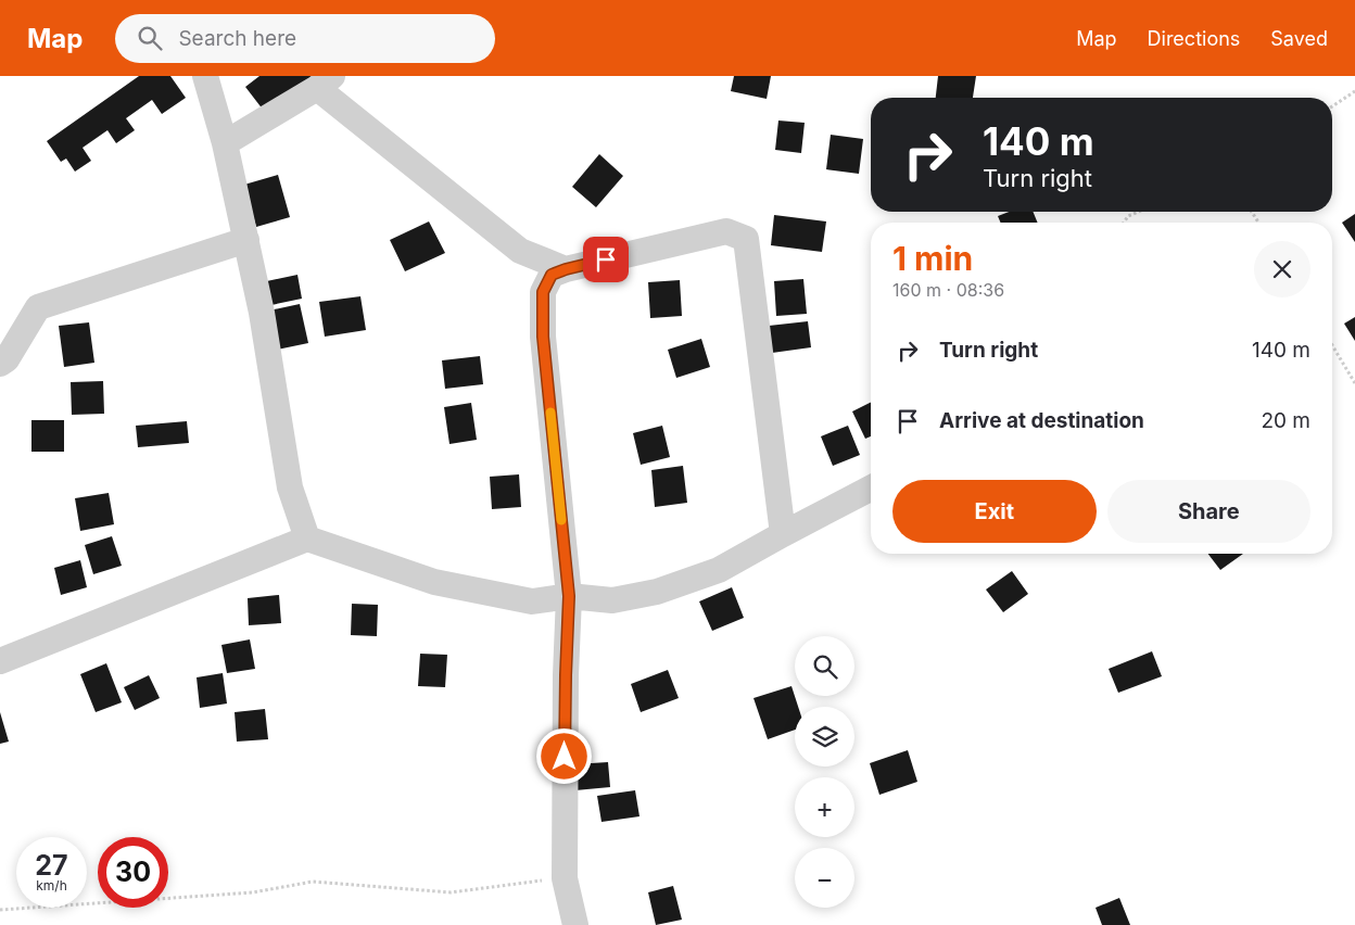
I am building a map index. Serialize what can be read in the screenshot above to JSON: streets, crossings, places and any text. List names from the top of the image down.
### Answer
{
  "page": {
    "header": "Map",
    "search": "Search here",
    "nav": ["Map", "Directions", "Saved"],
    "turn": ["140 m", "Turn right"],
    "heading": ["1 min", "160 m · 08:36"],
    "list": [
      {
        "name": "Turn right",
        "value": "140 m"
      },
      {
        "name": "Arrive at destination",
        "value": "20 m"
      }
    ],
    "buttons": ["Exit", "Share"],
    "map_buttons": ["+", "−"],
    "speed": "27 km/h",
    "limit": "30"
  }
}
